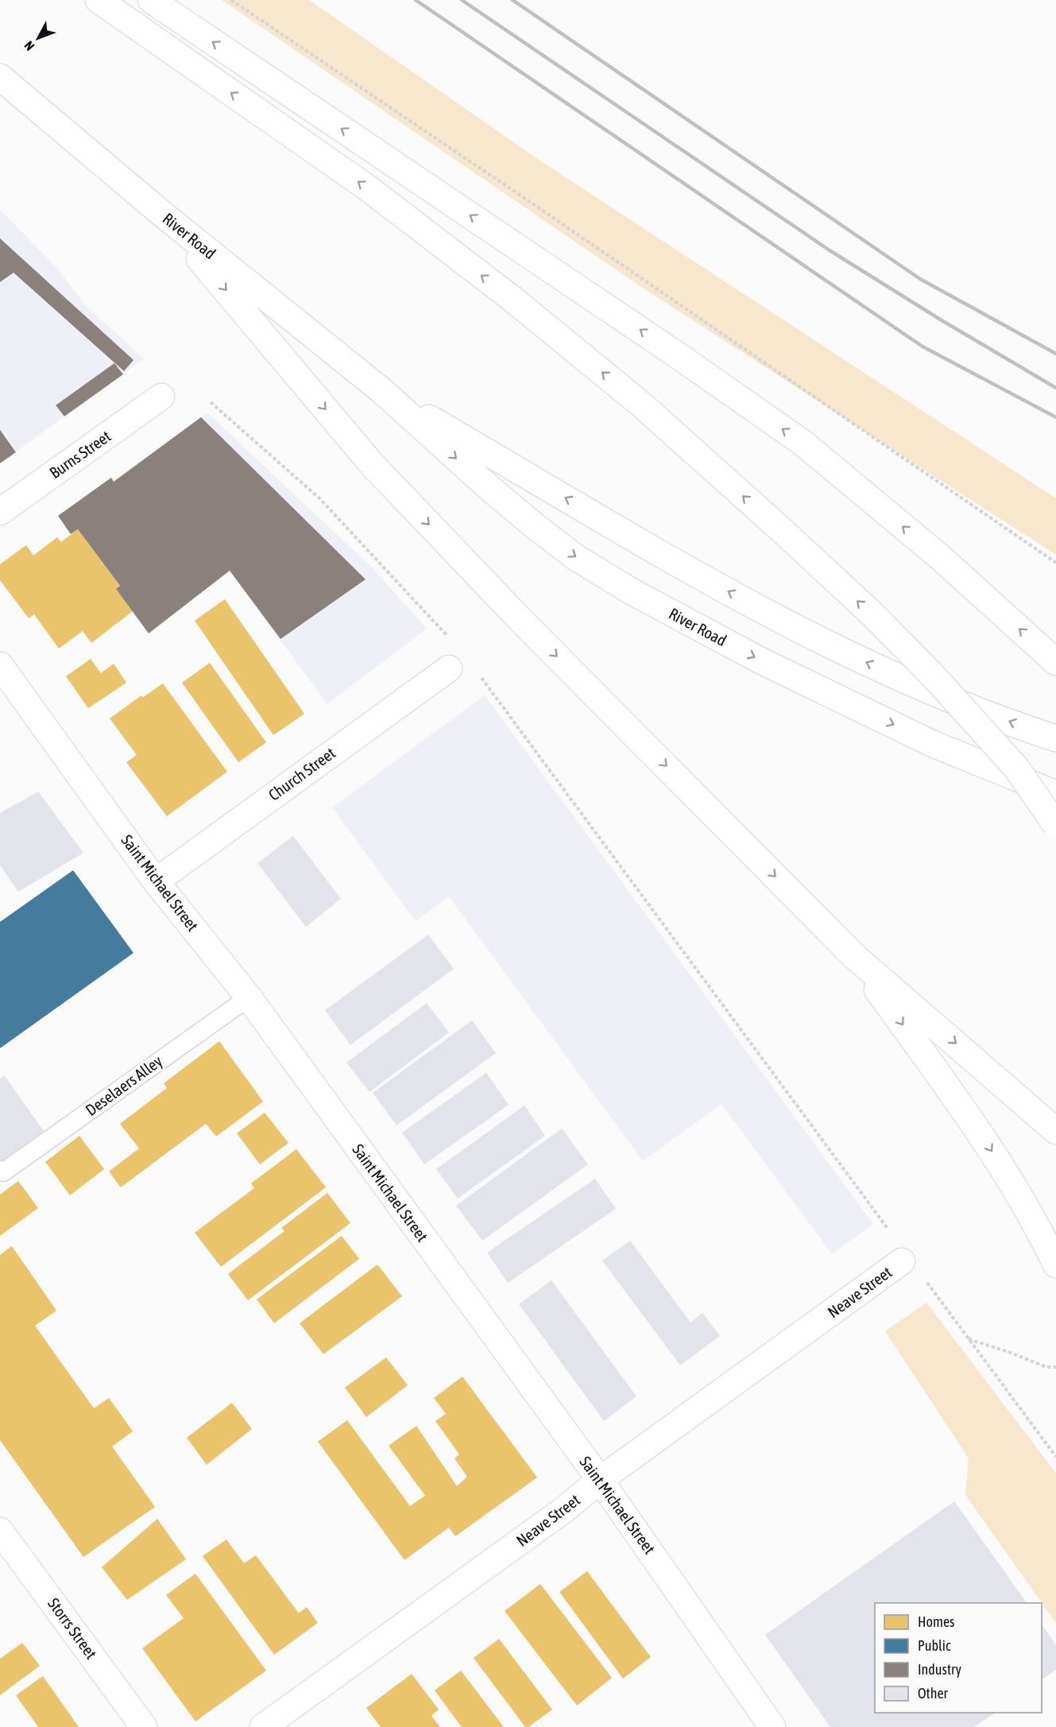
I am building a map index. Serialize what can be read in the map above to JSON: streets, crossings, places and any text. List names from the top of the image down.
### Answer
{
  "streets": {
    "main road": [
      "River Road",
      "Burns Street",
      "Church Street",
      "Saint Michael Street",
      "Neave Street",
      "Storrs Street"
    ],
    "lane": ["Deselaers Alley"]
  },
  "crossings": [
    ["Church Street", "Saint Michael Street"],
    ["Saint Michael Street", "Deselaers Alley"],
    ["Saint Michael Street", "Neave Street"]
  ],
  "legend": [
    "Homes",
    "Public",
    "Industry",
    "Other"
  ],
  "north": "bottom left"
}
